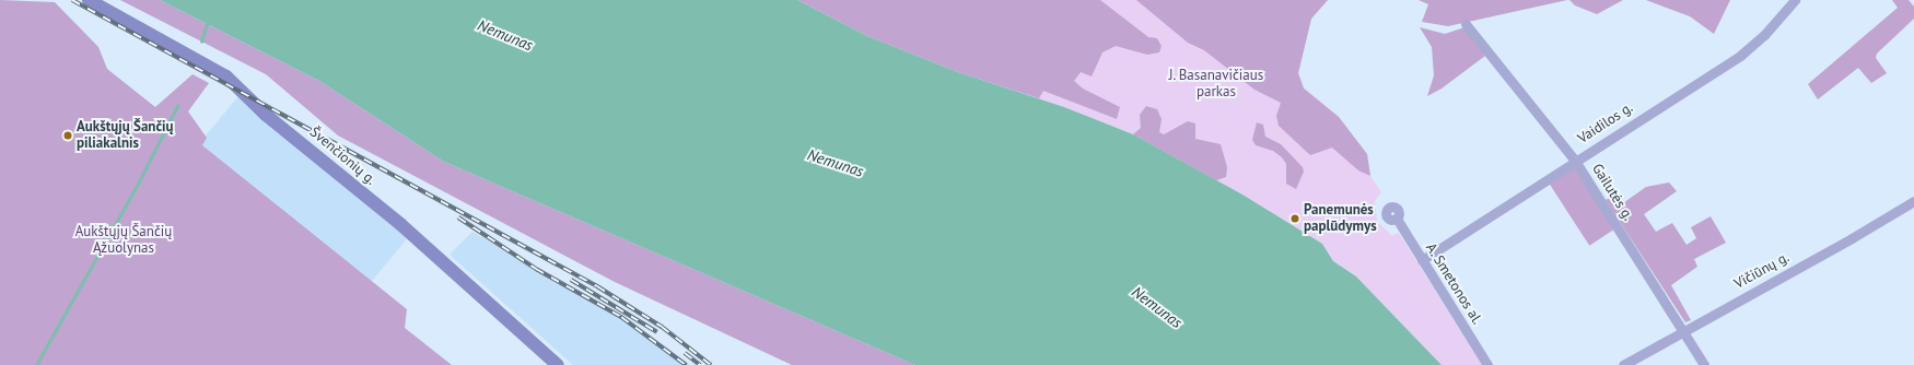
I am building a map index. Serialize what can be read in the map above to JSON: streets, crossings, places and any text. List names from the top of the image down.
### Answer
{
  "streets": {
    "street": [
      "Vaidilos g.",
      "Švenčionių g.",
      "Gailutės g.",
      "Vičiūnų g.",
      "A. Smetonos al."
    ]
  },
  "crossings": [
    ["Vaidilos g.", "Gailutės g."],
    ["Vaidilos g.", "A. Smetonos al."],
    ["Gailutės g.", "Vičiūnų g."]
  ],
  "water": ["Nemunas"],
  "parks": ["J. Basanavičiaus parkas", "Aukštųjų Šančių Ąžuolynas"],
  "places": ["Aukštųjų Šančių piliakalnis", "Panemunės paplūdymys"]
}
